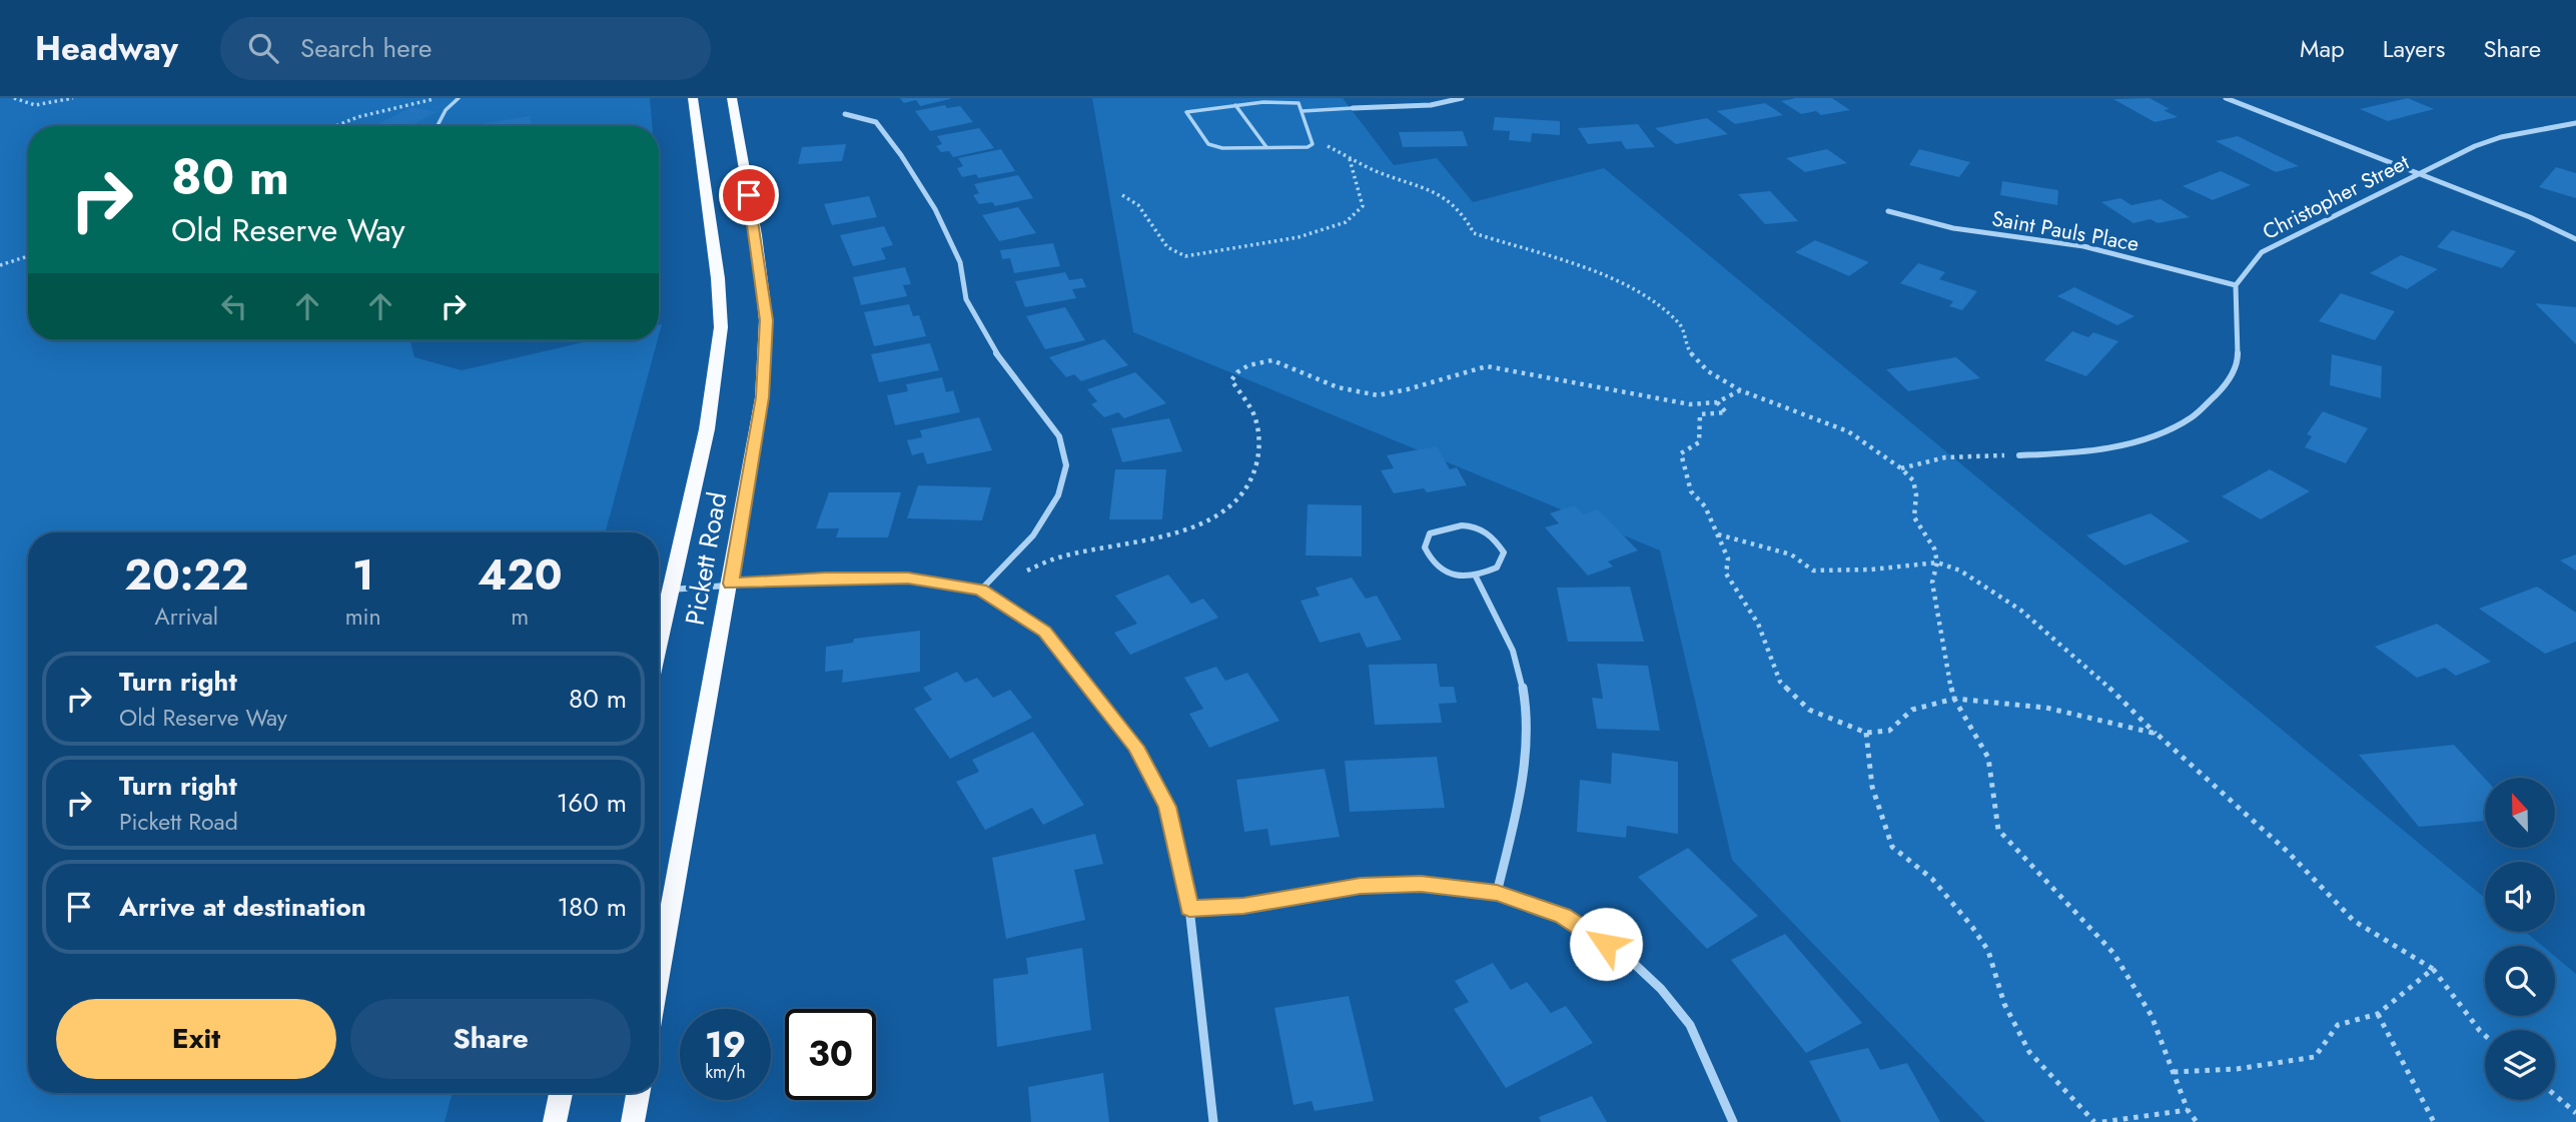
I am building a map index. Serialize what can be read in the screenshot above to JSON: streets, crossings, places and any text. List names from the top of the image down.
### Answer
{
  "streets": {
    "main road": ["Pickett Road"],
    "street": ["Christopher Street", "Saint Pauls Place"]
  },
  "crossings": [
    ["Christopher Street", "Saint Pauls Place"]
  ],
  "north": "top",
  "page": {
    "header": "Headway",
    "search": "Search here",
    "nav": ["Map", "Layers", "Share"],
    "turn": ["80 m", "Old Reserve Way"],
    "eta": [
      "20:22",
      "Arrival",
      "1",
      "min",
      "420",
      "m"
    ],
    "list": [
      {
        "name": "Turn right",
        "note": "Old Reserve Way",
        "value": "80 m"
      },
      {
        "name": "Turn right",
        "note": "Pickett Road",
        "value": "160 m"
      },
      {
        "name": "Arrive at destination",
        "value": "180 m"
      }
    ],
    "buttons": ["Exit", "Share"],
    "speed": "19 km/h",
    "limit": "30"
  }
}
